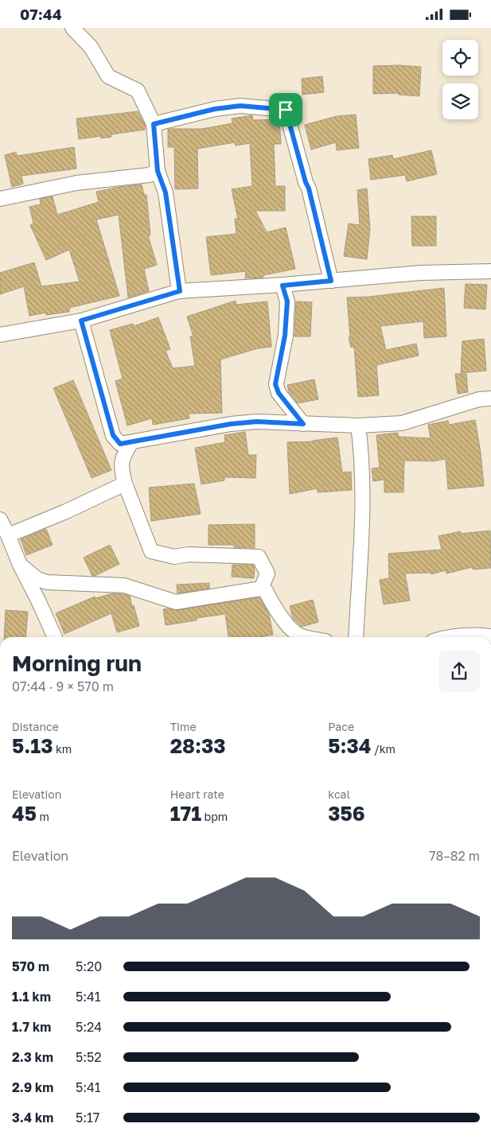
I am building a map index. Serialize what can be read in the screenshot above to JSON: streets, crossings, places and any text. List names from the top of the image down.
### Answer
{
  "page": {
    "status": "07:44",
    "heading": ["Morning run", "07:44 · 9 × 570 m"],
    "stats": [
      ["Distance", "5.13 km"],
      ["Time", "28:33"],
      ["Pace", "5:34 /km"],
      ["Elevation", "45 m"],
      ["Heart rate", "171 bpm"],
      ["kcal", "356"]
    ],
    "chart": ["Elevation", "78–82 m"],
    "list": [
      {
        "name": "570 m",
        "note": "5:20"
      },
      {
        "name": "1.1 km",
        "note": "5:41"
      },
      {
        "name": "1.7 km",
        "note": "5:24"
      },
      {
        "name": "2.3 km",
        "note": "5:52"
      },
      {
        "name": "2.9 km",
        "note": "5:41"
      },
      {
        "name": "3.4 km",
        "note": "5:17"
      }
    ]
  }
}
